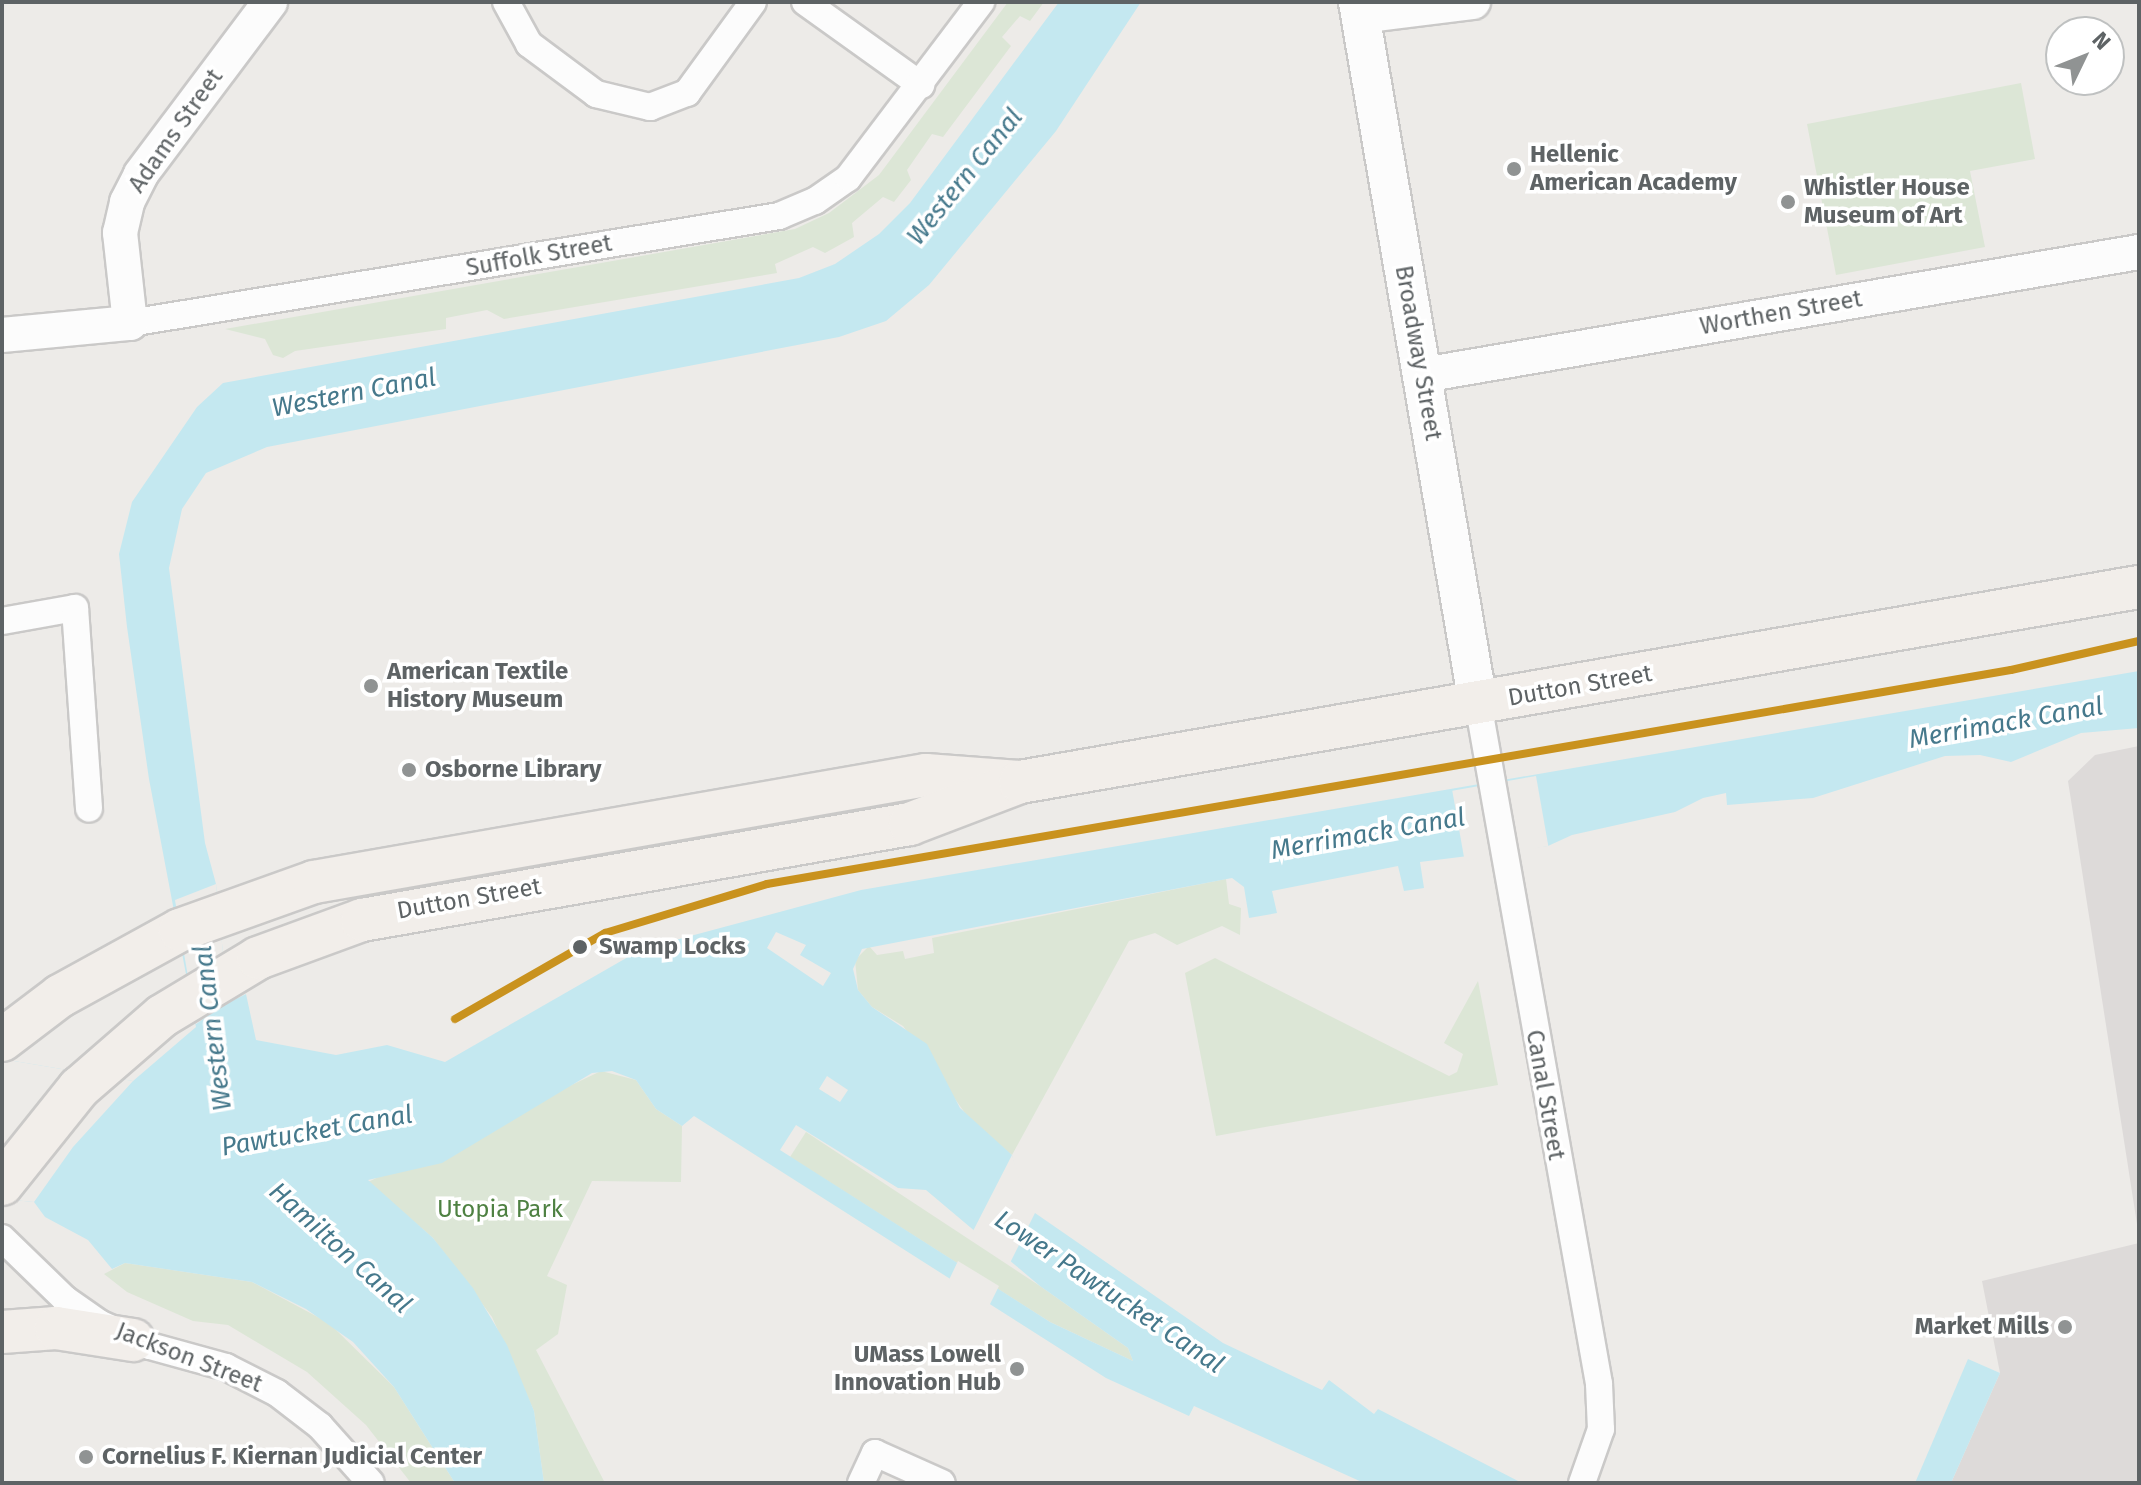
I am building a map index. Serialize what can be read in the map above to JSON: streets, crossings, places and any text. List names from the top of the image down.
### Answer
{
  "streets": {
    "main road": ["Broadway Street", "Dutton Street"],
    "street": [
      "Adams Street",
      "Suffolk Street",
      "Worthen Street",
      "Canal Street",
      "Jackson Street"
    ]
  },
  "crossings": [
    ["Adams Street", "Suffolk Street"],
    ["Worthen Street", "Broadway Street"],
    ["Broadway Street", "Dutton Street"],
    ["Broadway Street", "Canal Street"],
    ["Dutton Street", "Canal Street"]
  ],
  "water": [
    "Western Canal",
    "Merrimack Canal",
    "Pawtucket Canal",
    "Hamilton Canal",
    "Lower Pawtucket Canal"
  ],
  "parks": ["Utopia Park"],
  "places": [
    "Hellenic American Academy",
    "Whistler House Museum of Art",
    "American Textile History Museum",
    "Osborne Library",
    "Swamp Locks",
    "Market Mills",
    "UMass Lowell Innovation Hub",
    "Cornelius F. Kiernan Judicial Center"
  ],
  "north": "top right"
}
